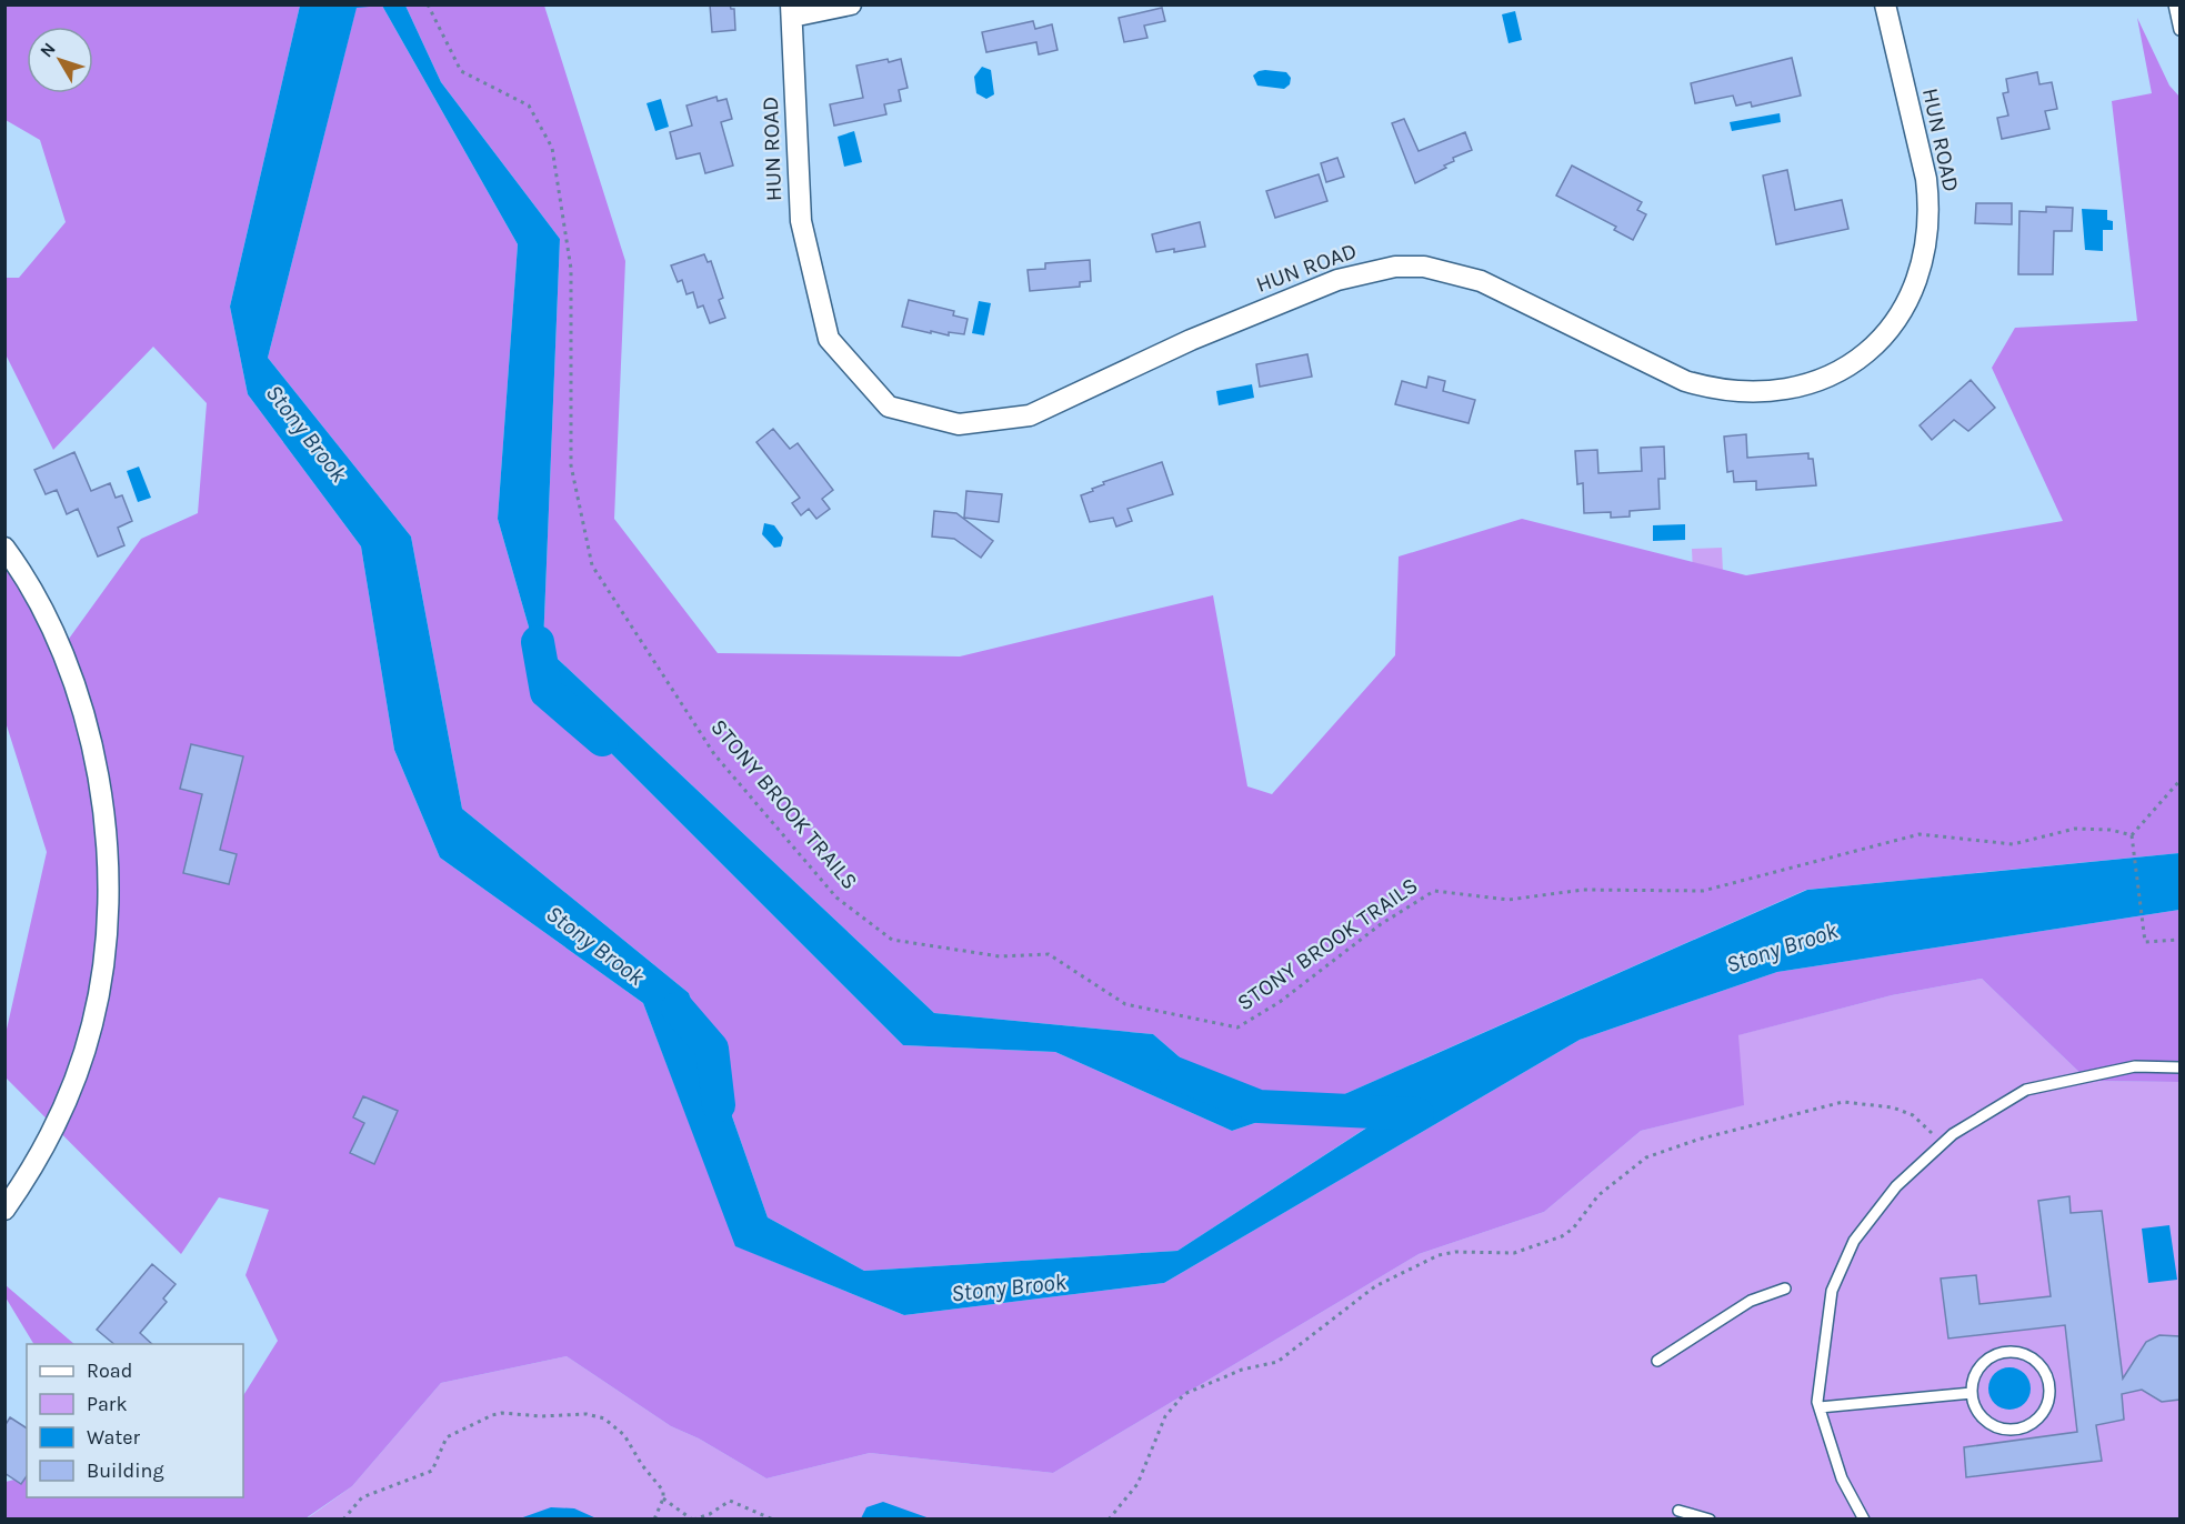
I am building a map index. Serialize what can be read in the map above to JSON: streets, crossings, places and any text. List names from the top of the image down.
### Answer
{
  "streets": {
    "street": ["HUN ROAD"],
    "path": ["STONY BROOK TRAILS"]
  },
  "water": ["Stony Brook"],
  "legend": [
    "Road",
    "Park",
    "Water",
    "Building"
  ],
  "north": "top left"
}
